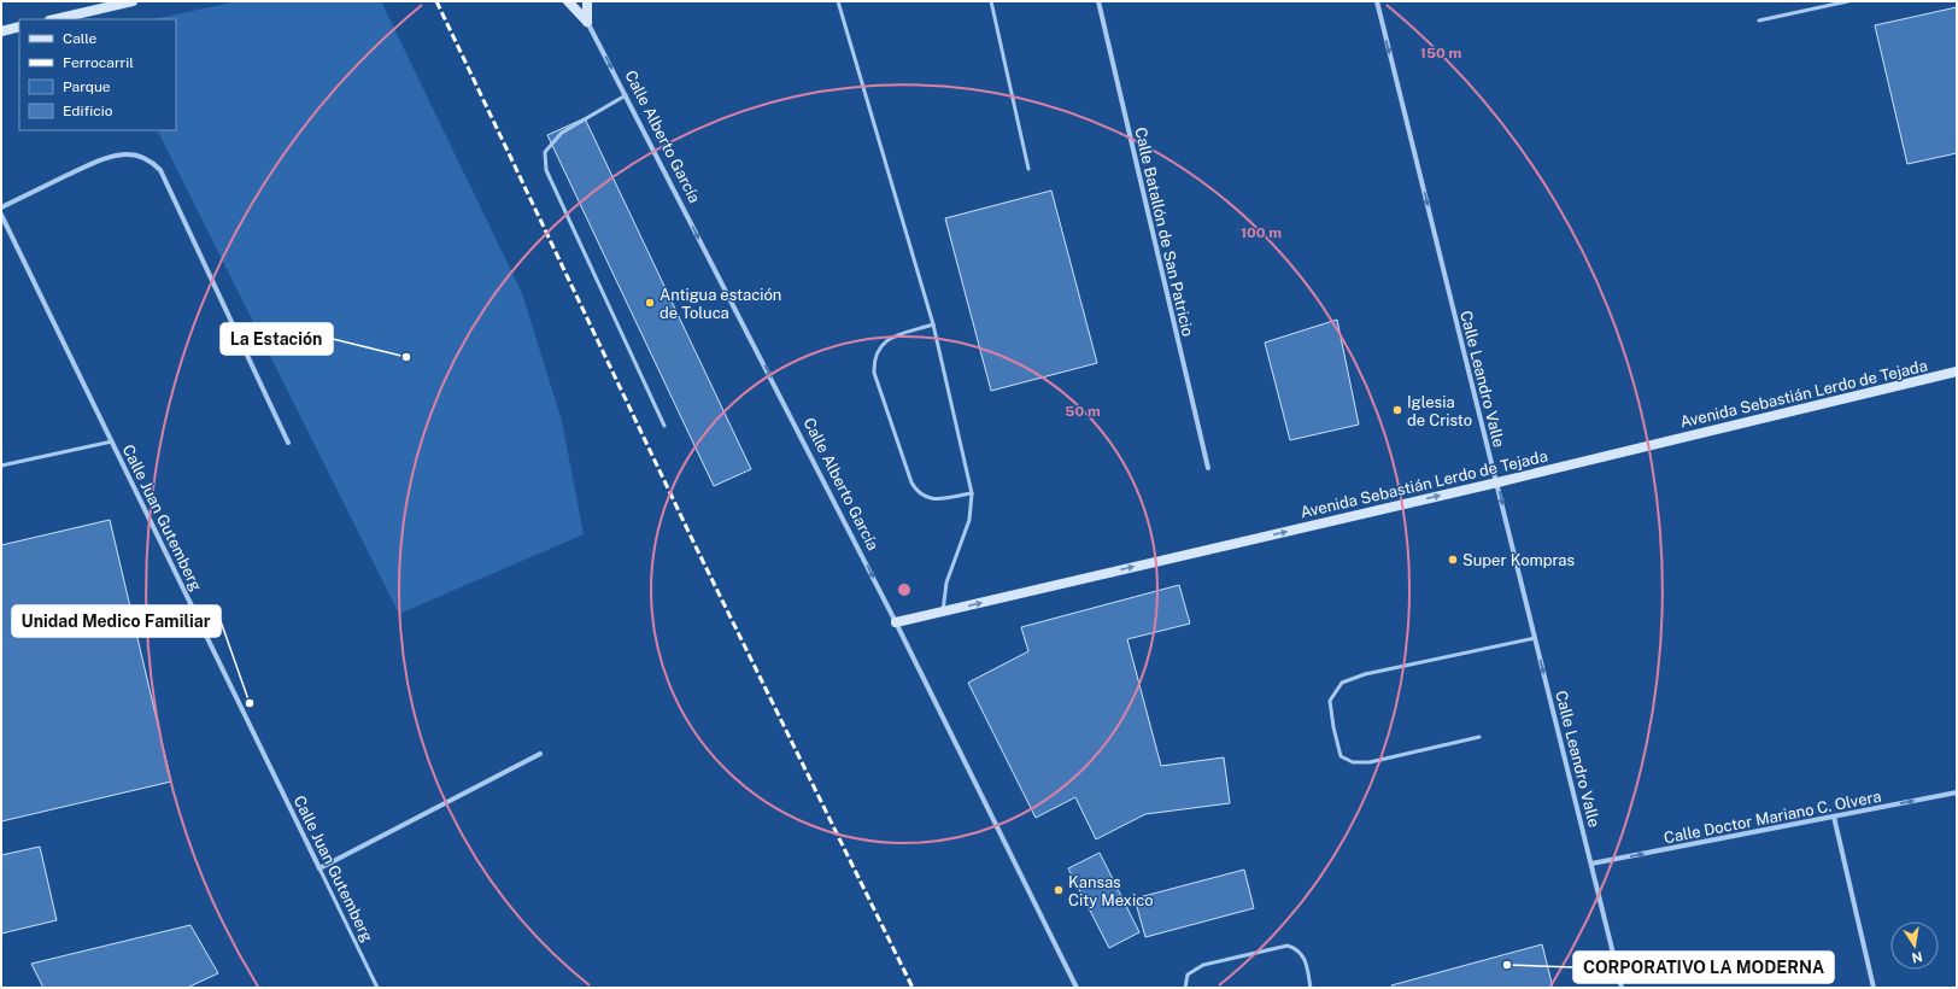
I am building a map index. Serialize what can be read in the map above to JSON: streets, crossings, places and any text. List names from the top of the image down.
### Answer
{
  "streets": {
    "main road": ["Calle Alberto García", "Avenida Sebastián Lerdo de Tejada"],
    "street": [
      "Calle Batallón de San Patricio",
      "Calle Leandro Valle",
      "Calle Juan Gutemberg",
      "Calle Doctor Mariano C. Olvera"
    ]
  },
  "crossings": [
    ["Calle Alberto García", "Avenida Sebastián Lerdo de Tejada"],
    ["Calle Leandro Valle", "Avenida Sebastián Lerdo de Tejada"],
    ["Calle Leandro Valle", "Calle Doctor Mariano C. Olvera"]
  ],
  "one_way": [
    "Calle Alberto García",
    "Calle Leandro Valle",
    "Avenida Sebastián Lerdo de Tejada",
    "Calle Doctor Mariano C. Olvera"
  ],
  "places": [
    "Antigua estación de Toluca",
    "La Estación",
    "Iglesia de Cristo",
    "Super Kompras",
    "Unidad Medico Familiar",
    "Kansas City Mexico",
    "CORPORATIVO LA MODERNA"
  ],
  "legend": [
    "Calle",
    "Ferrocarril",
    "Parque",
    "Edificio"
  ],
  "north": "bottom",
  "rings": ["150 m", "100 m", "50 m"]
}
